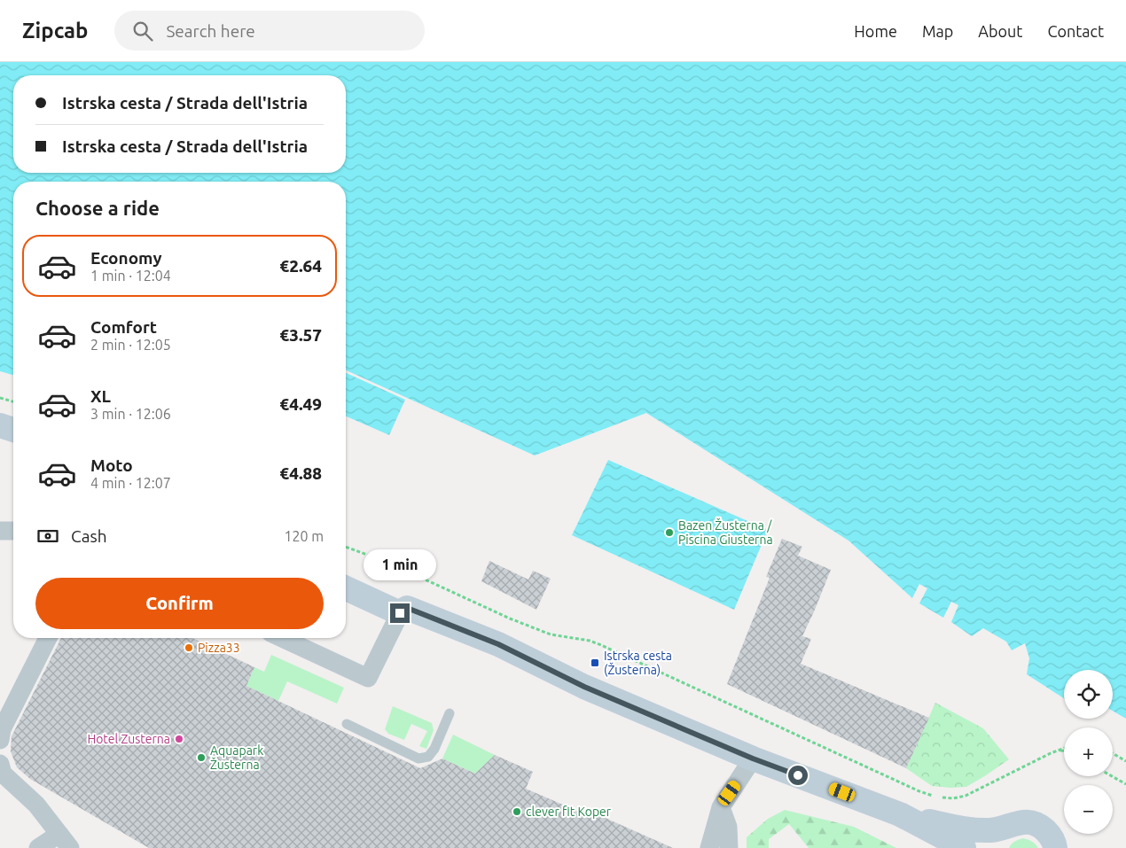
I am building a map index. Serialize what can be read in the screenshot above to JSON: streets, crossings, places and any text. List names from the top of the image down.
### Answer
{
  "places": {
    "other": [
      "Bazen Žusterna / Piscina Giusterna",
      "Pizza33",
      "Hotel Zusterna",
      "Aquapark Žusterna",
      "clever fit Koper"
    ],
    "transit": ["Istrska cesta (Žusterna)"]
  },
  "page": {
    "header": "Zipcab",
    "search": "Search here",
    "nav": [
      "Home",
      "Map",
      "About",
      "Contact"
    ],
    "banner": ["Istrska cesta / Strada dell'Istria", "Istrska cesta / Strada dell'Istria"],
    "heading": "Choose a ride",
    "list": [
      {
        "name": "Economy",
        "note": "1 min · 12:04",
        "value": "€2.64"
      },
      {
        "name": "Comfort",
        "note": "2 min · 12:05",
        "value": "€3.57"
      },
      {
        "name": "XL",
        "note": "3 min · 12:06",
        "value": "€4.49"
      },
      {
        "name": "Moto",
        "note": "4 min · 12:07",
        "value": "€4.88"
      }
    ],
    "pay": ["Cash", "120 m"],
    "bubble": "1 min",
    "buttons": "Confirm",
    "map_buttons": ["+", "−"]
  }
}
